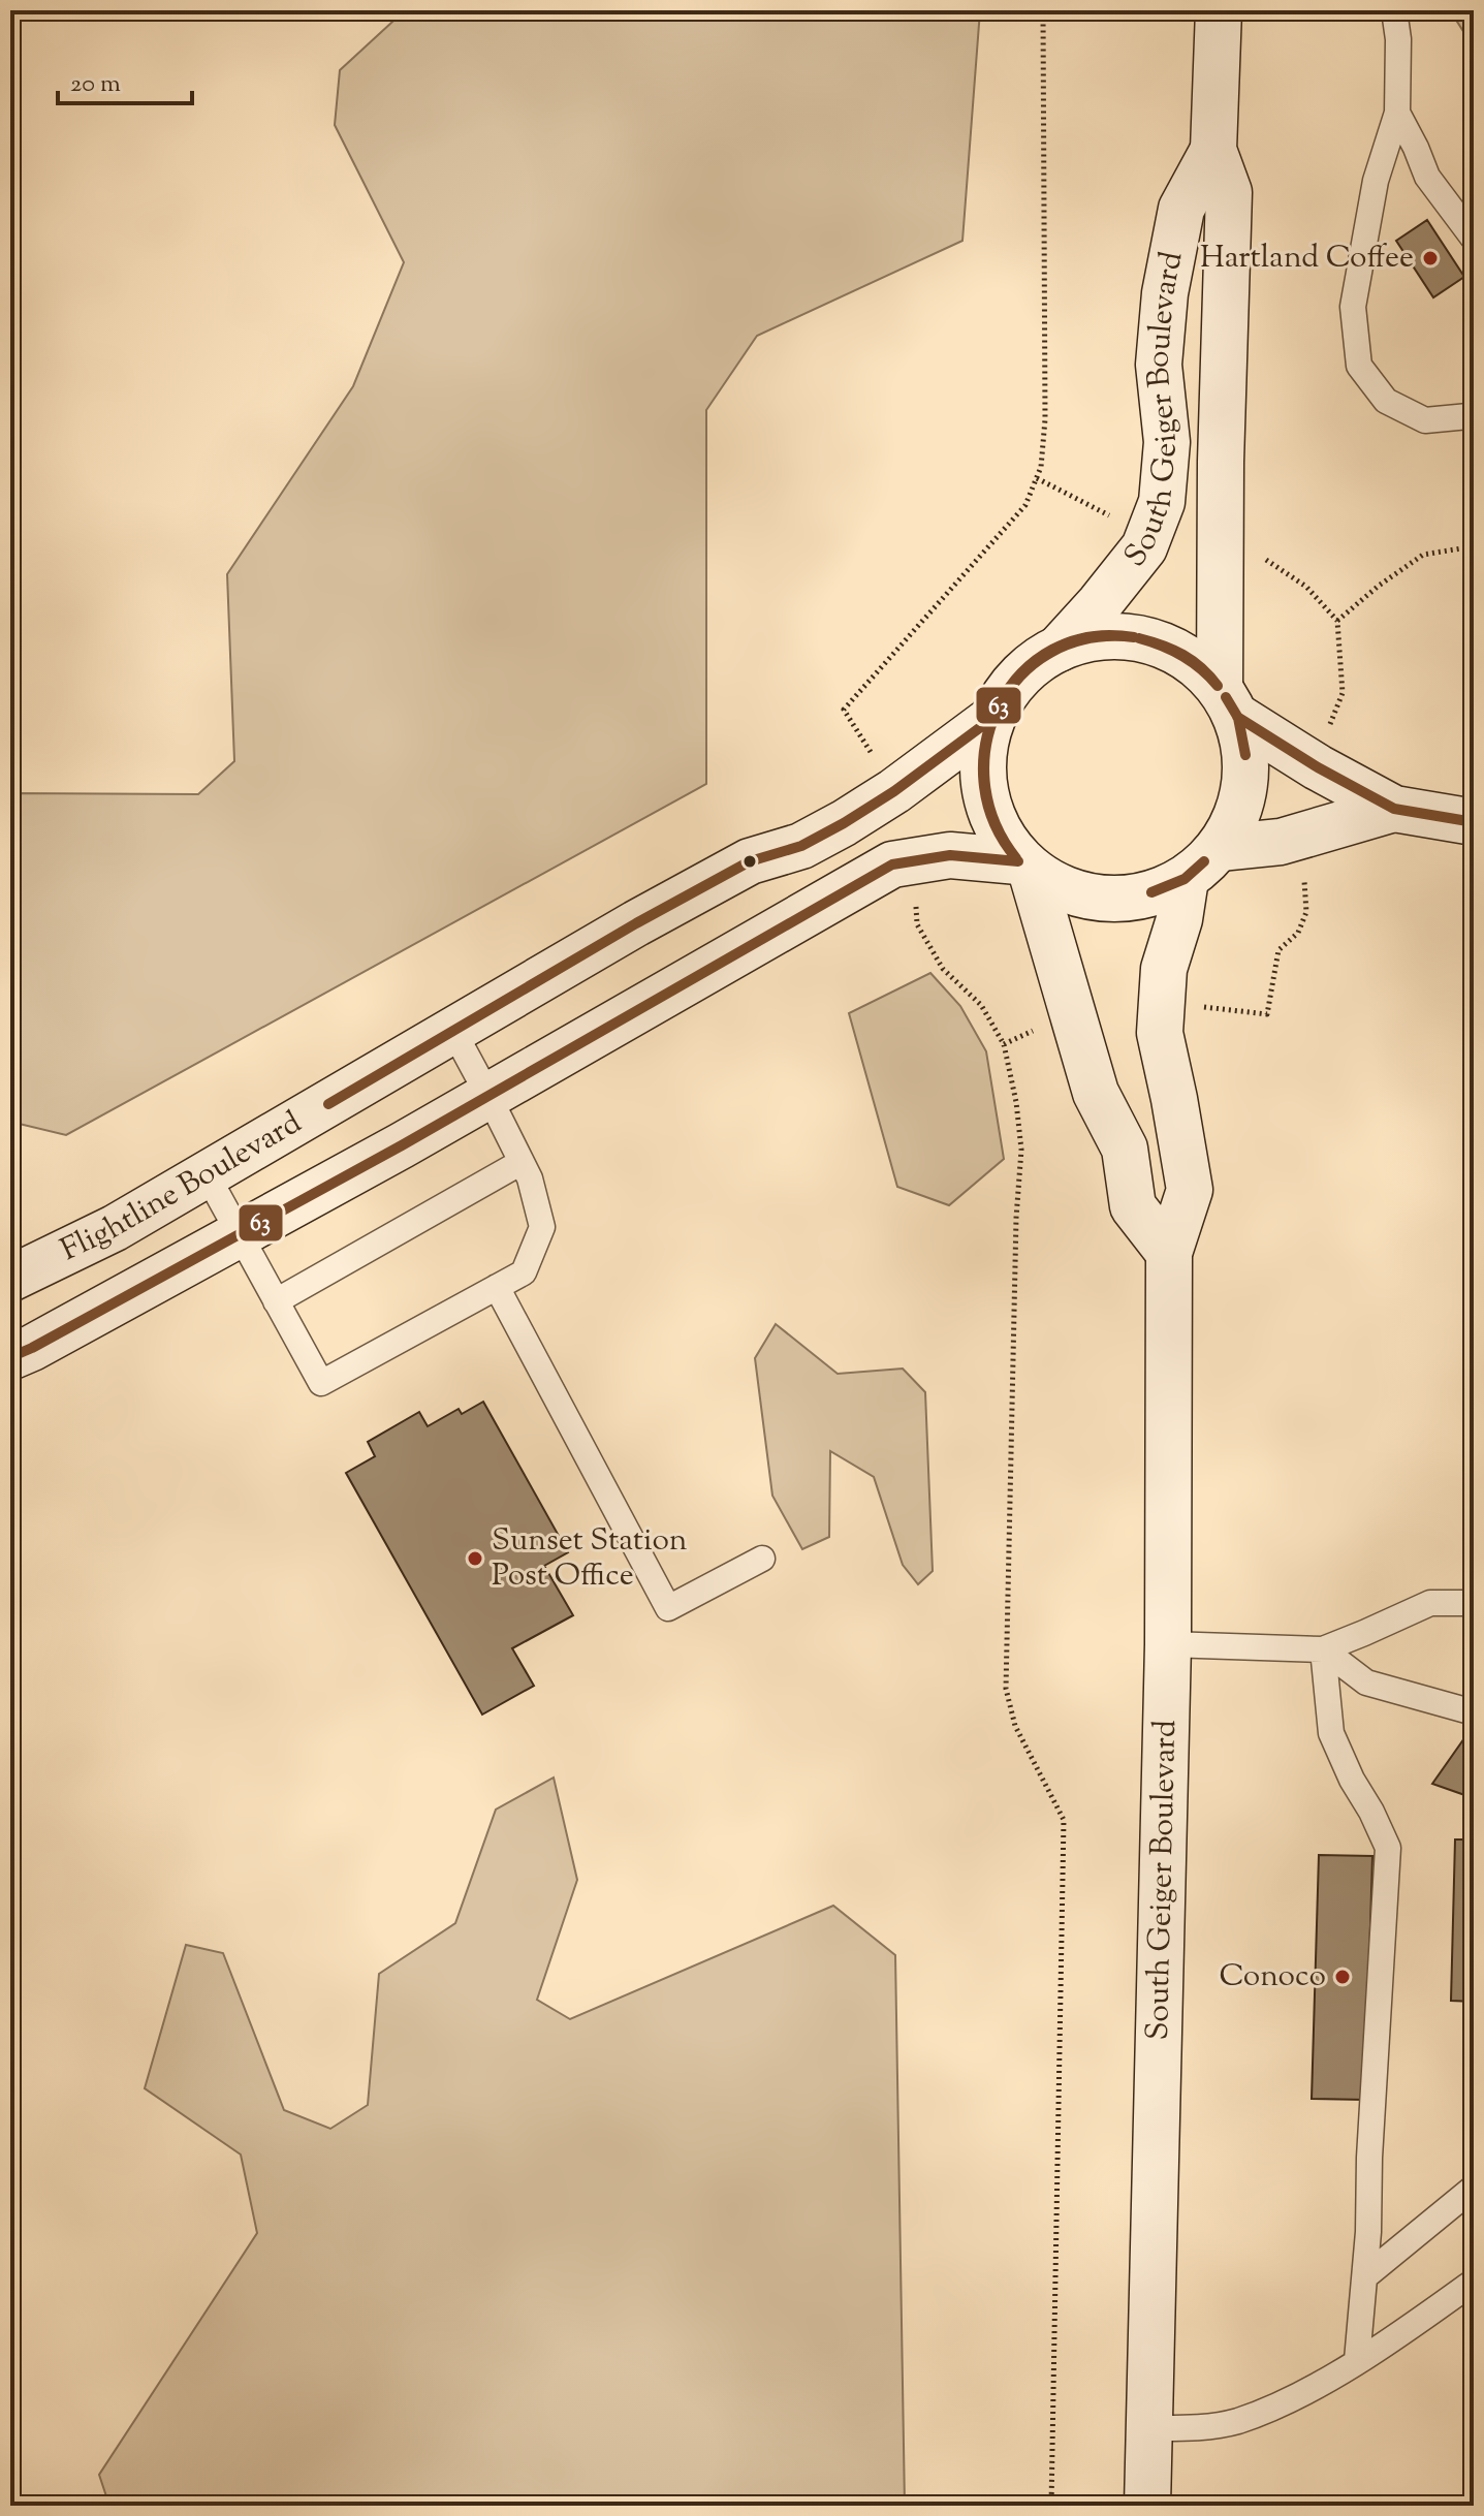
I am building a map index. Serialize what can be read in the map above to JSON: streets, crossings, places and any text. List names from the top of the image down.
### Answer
{
  "streets": {
    "main road": ["South Geiger Boulevard", "Flightline Boulevard"]
  },
  "crossings": [
    ["South Geiger Boulevard", "Flightline Boulevard"]
  ],
  "places": ["Hartland Coffee", "Sunset Station Post Office", "Conoco"],
  "lines": ["transit line 63"],
  "scale_bar": "20 m"
}
